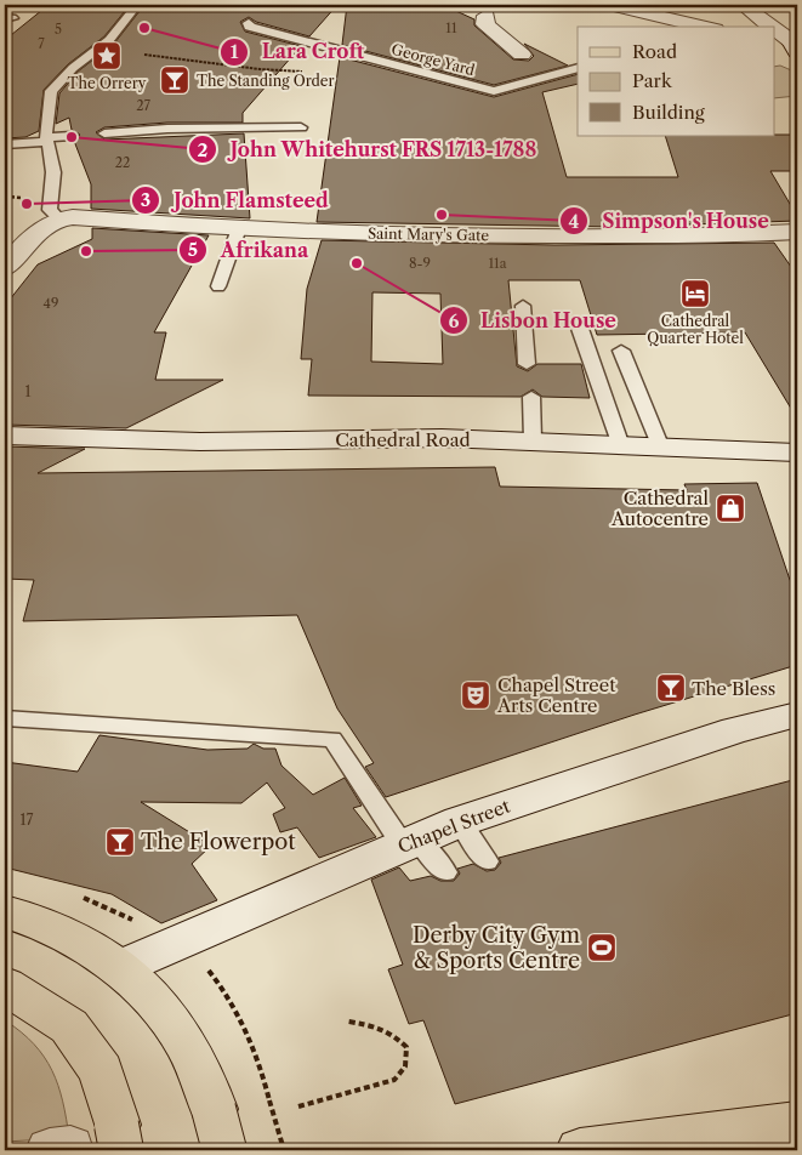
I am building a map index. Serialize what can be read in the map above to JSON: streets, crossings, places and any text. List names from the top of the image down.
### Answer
{
  "streets": {
    "street": ["Saint Mary's Gate", "Cathedral Road", "Chapel Street"],
    "lane": ["George Yard"]
  },
  "places": {
    "other": [
      "Lara Croft",
      "John Whitehurst FRS 1713-1788",
      "John Flamsteed",
      "Simpson's House",
      "Afrikana",
      "Lisbon House"
    ],
    "place": ["The Orrery"],
    "bar": ["The Standing Order", "The Bless", "The Flowerpot"],
    "hotel": ["Cathedral Quarter Hotel"],
    "shop": ["Cathedral Autocentre"],
    "theatre": ["Chapel Street Arts Centre"],
    "sports": ["Derby City Gym & Sports Centre"]
  },
  "house_numbers": [
    "11",
    "5",
    "7",
    "27",
    "22",
    "8-9",
    "11a",
    "49",
    "1",
    "17"
  ],
  "legend": ["Road", "Park", "Building"]
}
